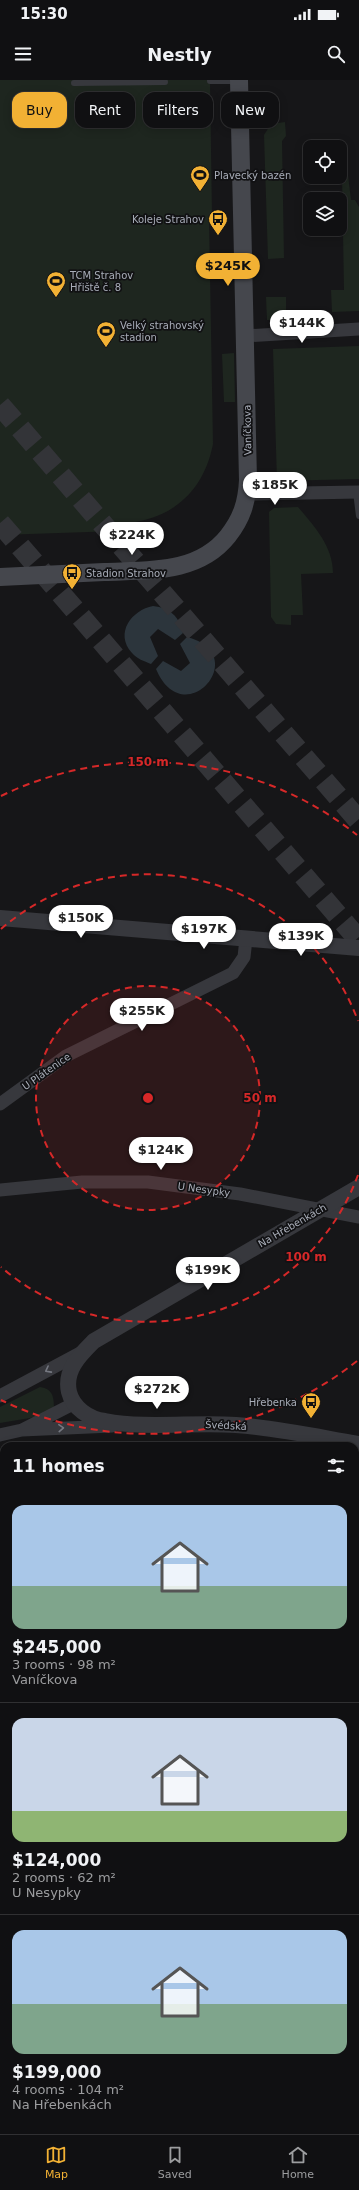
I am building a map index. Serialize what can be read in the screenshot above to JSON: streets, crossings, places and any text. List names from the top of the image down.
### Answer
{
  "streets": {
    "main road": ["Vaníčkova"],
    "street": [
      "U Plátenice",
      "U Nesypky",
      "Na Hřebenkách",
      "Švédská"
    ]
  },
  "crossings": [
    ["U Nesypky", "Na Hřebenkách"],
    ["Na Hřebenkách", "Švédská"]
  ],
  "places": {
    "sports": ["Plavecký bazén", "TCM Strahov Hřiště č. 8", "Velký strahovský stadion"],
    "bus stop": ["Koleje Strahov", "Stadion Strahov", "Hřebenka"]
  },
  "page": {
    "status": "15:30",
    "header": "Nestly",
    "chip": [
      "Buy",
      "Rent",
      "Filters",
      "New"
    ],
    "price": [
      "$245K",
      "$144K",
      "$185K",
      "$224K",
      "$150K",
      "$197K",
      "$139K",
      "$255K",
      "$124K",
      "$199K",
      "$272K"
    ],
    "heading": "11 homes",
    "list": [
      {
        "name": "$245,000",
        "note": "3 rooms · 98 m² · Vaníčkova"
      },
      {
        "name": "$124,000",
        "note": "2 rooms · 62 m² · U Nesypky"
      },
      {
        "name": "$199,000",
        "note": "4 rooms · 104 m² · Na Hřebenkách"
      }
    ],
    "tabs": ["Map", "Saved", "Home"]
  },
  "rings": ["150 m", "50 m", "100 m"]
}
